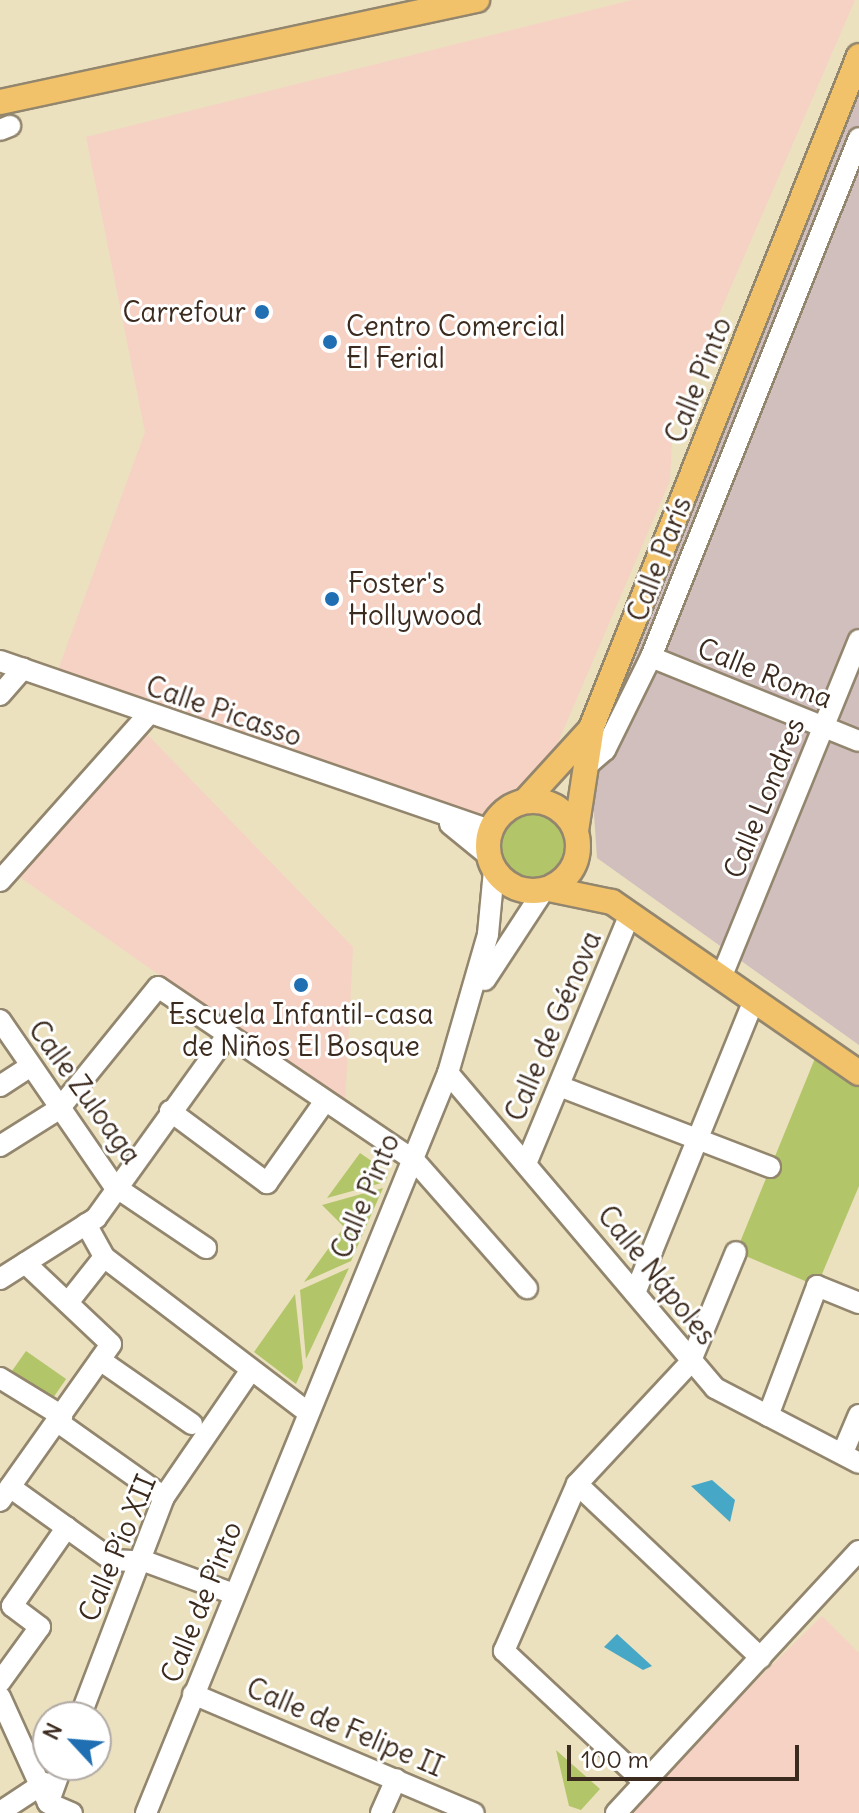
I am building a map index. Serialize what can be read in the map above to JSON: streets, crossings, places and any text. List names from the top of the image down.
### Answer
{
  "streets": {
    "main road": ["Calle Pinto"],
    "street": [
      "Calle París",
      "Calle Roma",
      "Calle Picasso",
      "Calle Londres",
      "Calle de Génova",
      "Calle Zuloaga",
      "Calle Nápoles",
      "Calle Pío XII",
      "Calle de Pinto",
      "Calle de Felipe II"
    ]
  },
  "crossings": [
    ["Calle Pinto", "Calle París"],
    ["Calle Pinto", "Calle Picasso"],
    ["Calle Pinto", "Calle Nápoles"],
    ["Calle Pinto", "Calle de Pinto"],
    ["Calle París", "Calle Roma"],
    ["Calle Roma", "Calle Londres"],
    ["Calle de Génova", "Calle Nápoles"],
    ["Calle de Pinto", "Calle de Felipe II"]
  ],
  "places": [
    "Carrefour",
    "Centro Comercial El Ferial",
    "Foster's Hollywood",
    "Escuela Infantil-casa de Niños El Bosque"
  ],
  "scale_bar": "100 m",
  "north": "top left"
}
